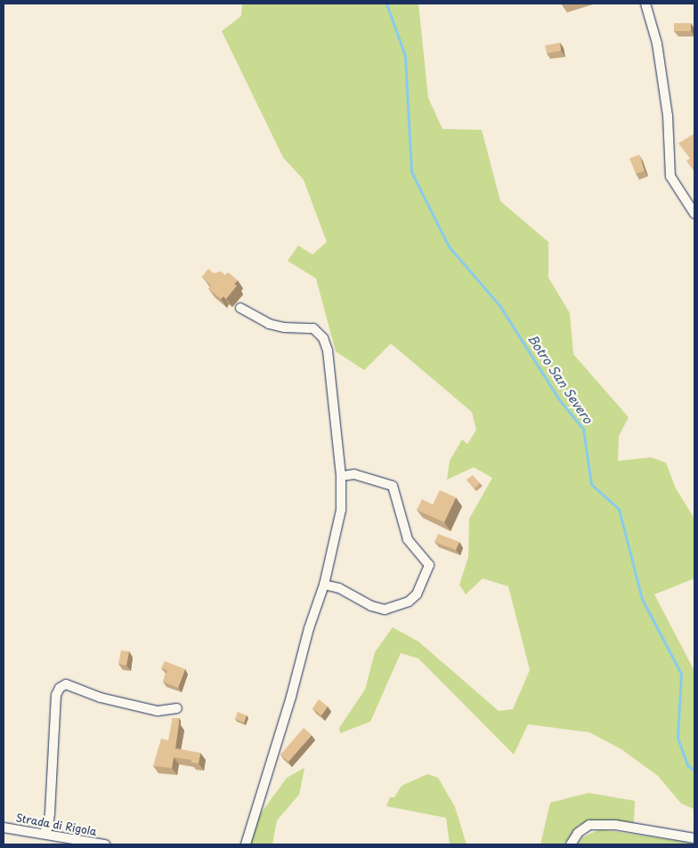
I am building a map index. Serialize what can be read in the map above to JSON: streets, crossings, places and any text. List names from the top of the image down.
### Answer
{
  "streets": {
    "street": ["Strada di Rigola"]
  },
  "water": ["Botro San Severo"]
}
